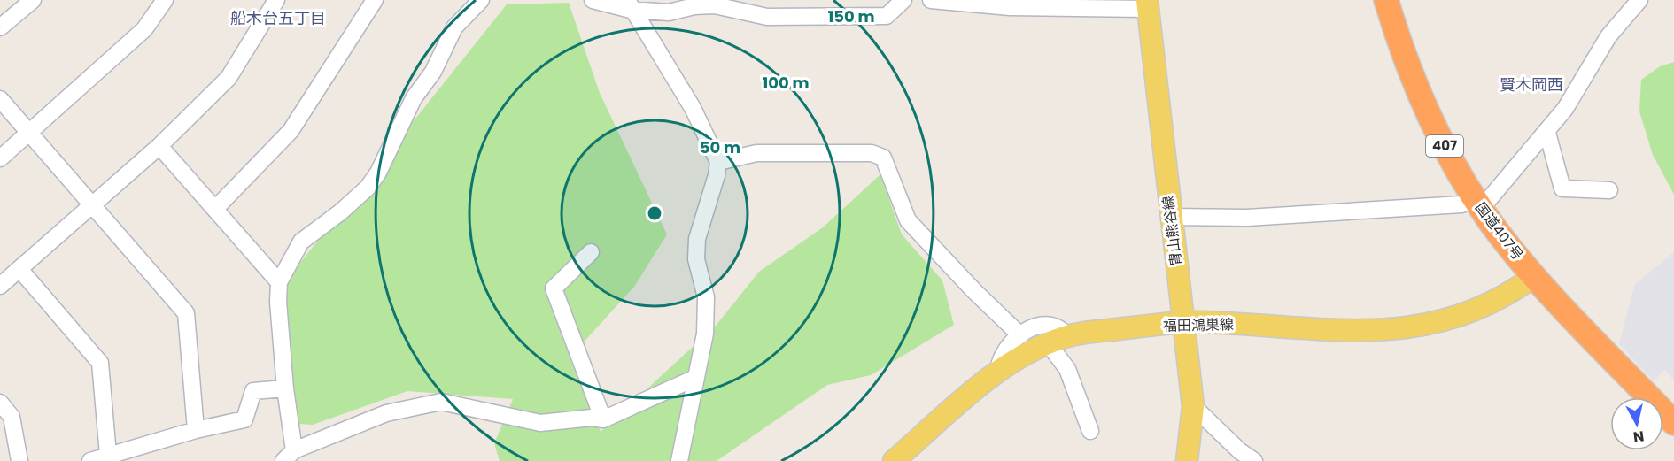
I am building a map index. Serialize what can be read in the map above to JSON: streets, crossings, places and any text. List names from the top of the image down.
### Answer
{
  "streets": {
    "highway": ["407", "国道407号"],
    "main road": ["胄山熊谷線", "福田鴻巣線"]
  },
  "crossings": [
    ["胄山熊谷線", "福田鴻巣線"],
    ["国道407号", "福田鴻巣線"]
  ],
  "districts": ["船木台五丁目", "賢木岡西"],
  "north": "bottom",
  "rings": ["150 m", "100 m", "50 m"]
}
